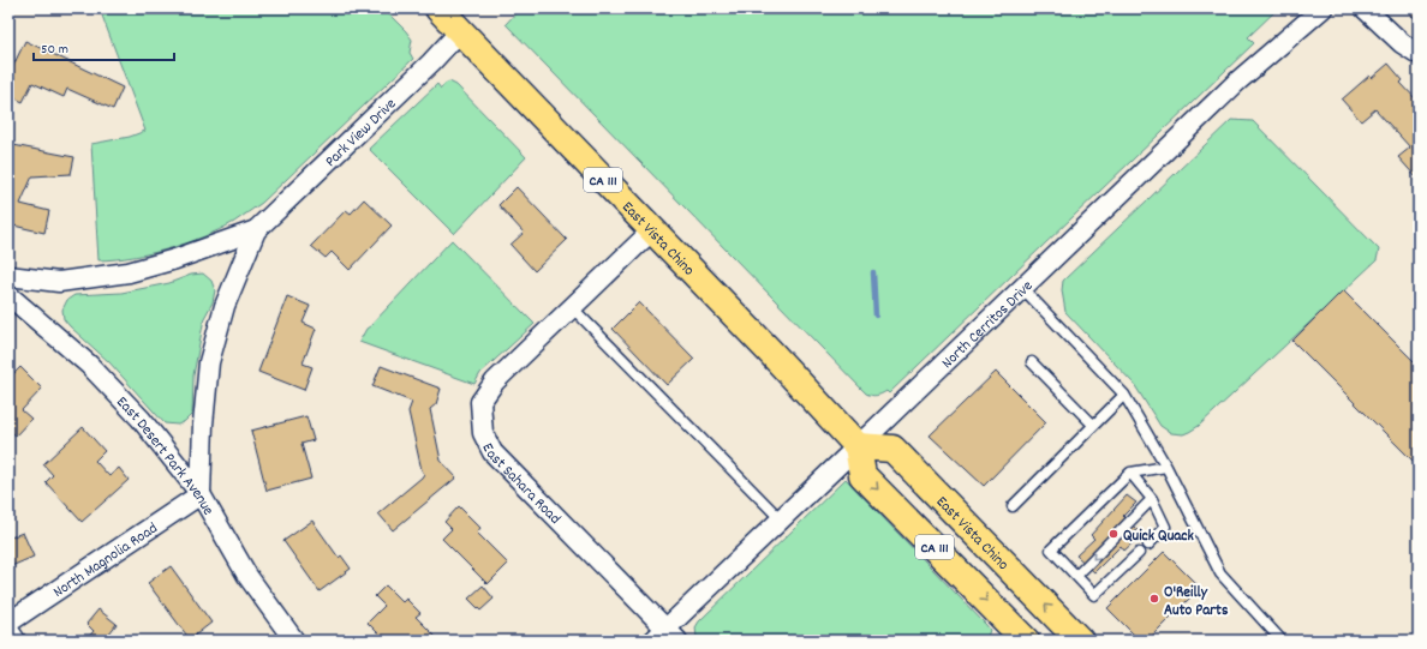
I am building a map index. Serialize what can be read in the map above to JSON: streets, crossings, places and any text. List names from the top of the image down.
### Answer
{
  "streets": {
    "main road": ["CA 111", "East Vista Chino"],
    "street": [
      "Park View Drive",
      "North Cerritos Drive",
      "East Desert Park Avenue",
      "East Sahara Road",
      "North Magnolia Road"
    ]
  },
  "crossings": [
    ["Park View Drive", "East Vista Chino"],
    ["Park View Drive", "East Desert Park Avenue"],
    ["Park View Drive", "North Magnolia Road"],
    ["CA 111", "East Vista Chino"],
    ["CA 111", "North Cerritos Drive"],
    ["East Vista Chino", "North Cerritos Drive"],
    ["East Vista Chino", "East Sahara Road"],
    ["North Cerritos Drive", "East Sahara Road"],
    ["East Desert Park Avenue", "North Magnolia Road"]
  ],
  "places": ["Quick Quack", "O'Reilly Auto Parts"],
  "scale_bar": "50 m"
}
